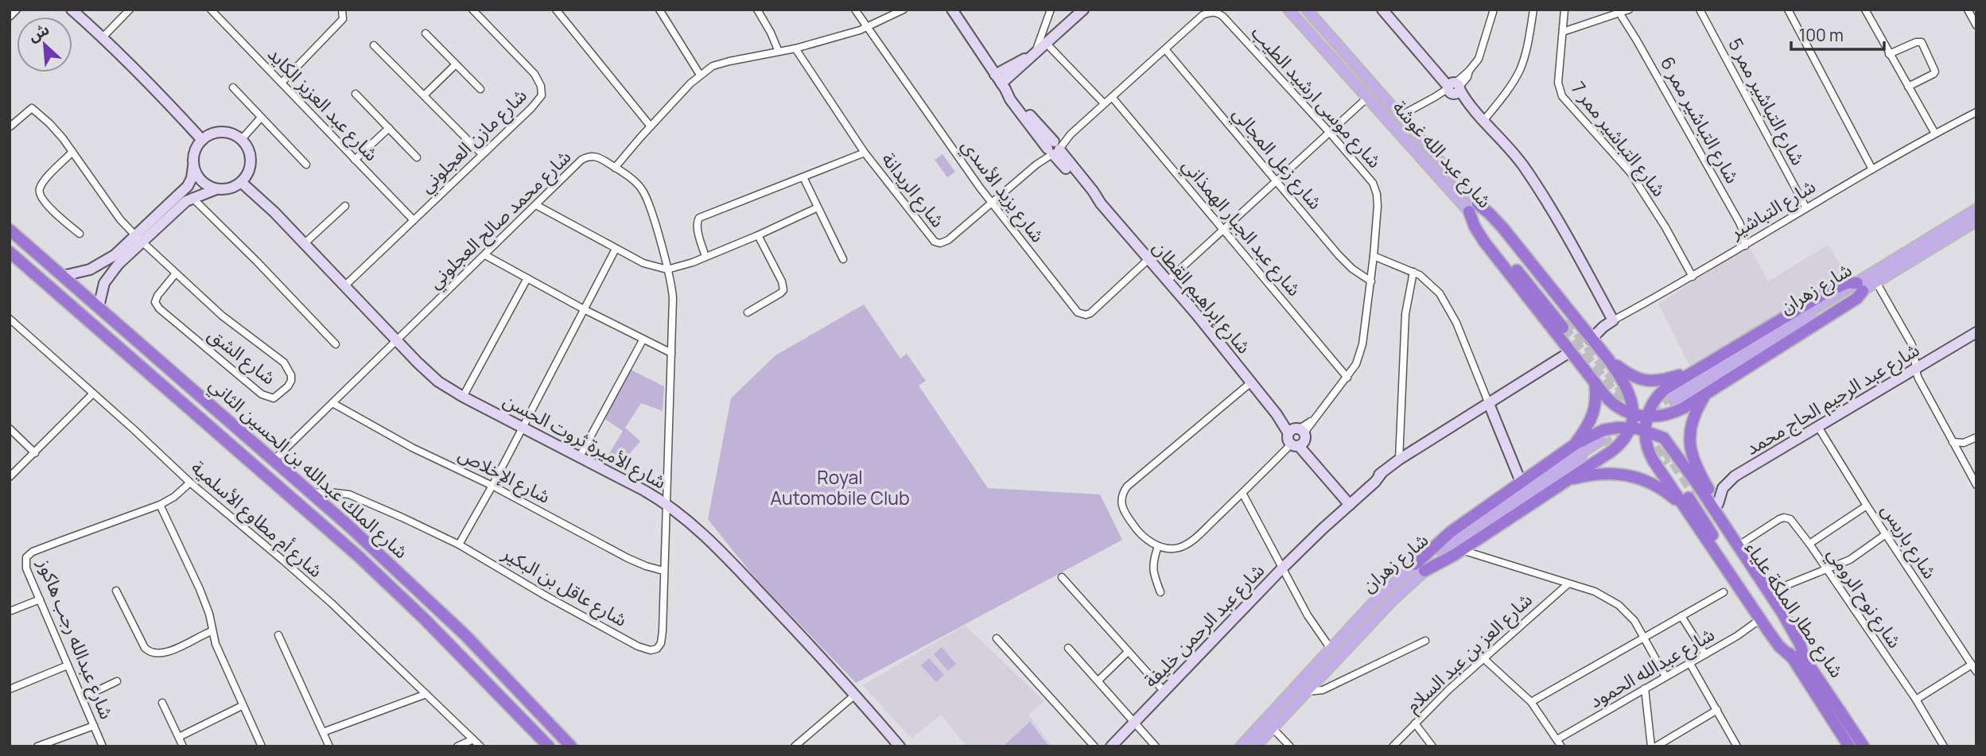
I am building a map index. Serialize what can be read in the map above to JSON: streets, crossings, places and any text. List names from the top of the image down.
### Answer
{
  "streets": {
    "highway": ["شارع عبد الله غوشة", "شارع الملك عبدالله بن الحسين الثاني", "شارع مطار الملكة علياء"],
    "main road": ["شارع زهران"],
    "street": [
      "شارع موسى ارشيد الطيب",
      "شارع التباشير ممر 5",
      "شارع عبد العزيز الكايد",
      "شارع التباشير ممر 6",
      "شارع التباشير ممر 7",
      "شارع مازن العجلوني",
      "شارع زعل المجالي",
      "شارع الريدانة",
      "شارع يزيد الأسدي",
      "شارع التباشير",
      "شارع محمد صالح العجلوني",
      "شارع عبد الجبار الهمذاني",
      "شارع إبراهيم القطان",
      "شارع الشق",
      "شارع عبد الرحيم الحاج محمد",
      "شارع الأميرة ثروت الحسن",
      "شارع الإخلاص",
      "شارع أم مطاوع الأسلمية",
      "شارع باريس",
      "شارع عاقل بن البكير",
      "شارع نوح الرومي",
      "شارع عبد الرحمن خليفة",
      "شارع عبدالله رجب هاكوز",
      "شارع العز بن عبد السلام",
      "شارع عبدالله الحمود"
    ]
  },
  "crossings": [
    ["شارع موسى ارشيد الطيب", "شارع زعل المجالي"],
    ["شارع موسى ارشيد الطيب", "شارع الريدانة"],
    ["شارع موسى ارشيد الطيب", "شارع عبد الجبار الهمذاني"],
    ["شارع موسى ارشيد الطيب", "شارع إبراهيم القطان"],
    ["شارع التباشير ممر 5", "شارع التباشير"],
    ["شارع عبد العزيز الكايد", "شارع مازن العجلوني"],
    ["شارع التباشير ممر 6", "شارع التباشير"],
    ["شارع التباشير ممر 7", "شارع التباشير"],
    ["شارع مازن العجلوني", "شارع الأميرة ثروت الحسن"],
    ["شارع الريدانة", "شارع يزيد الأسدي"],
    ["شارع الريدانة", "شارع إبراهيم القطان"],
    ["شارع يزيد الأسدي", "شارع إبراهيم القطان"],
    ["شارع محمد صالح العجلوني", "شارع الأميرة ثروت الحسن"],
    ["شارع محمد صالح العجلوني", "شارع الملك عبدالله بن الحسين الثاني"],
    ["شارع محمد صالح العجلوني", "شارع الإخلاص"],
    ["شارع محمد صالح العجلوني", "شارع عاقل بن البكير"],
    ["شارع إبراهيم القطان", "شارع عبد الرحمن خليفة"],
    ["شارع عبد الرحيم الحاج محمد", "شارع باريس"],
    ["شارع الملك عبدالله بن الحسين الثاني", "شارع عاقل بن البكير"],
    ["شارع أم مطاوع الأسلمية", "شارع عبدالله رجب هاكوز"]
  ],
  "parks": ["Royal Automobile Club"],
  "scale_bar": "100 m",
  "north": "top left"
}
